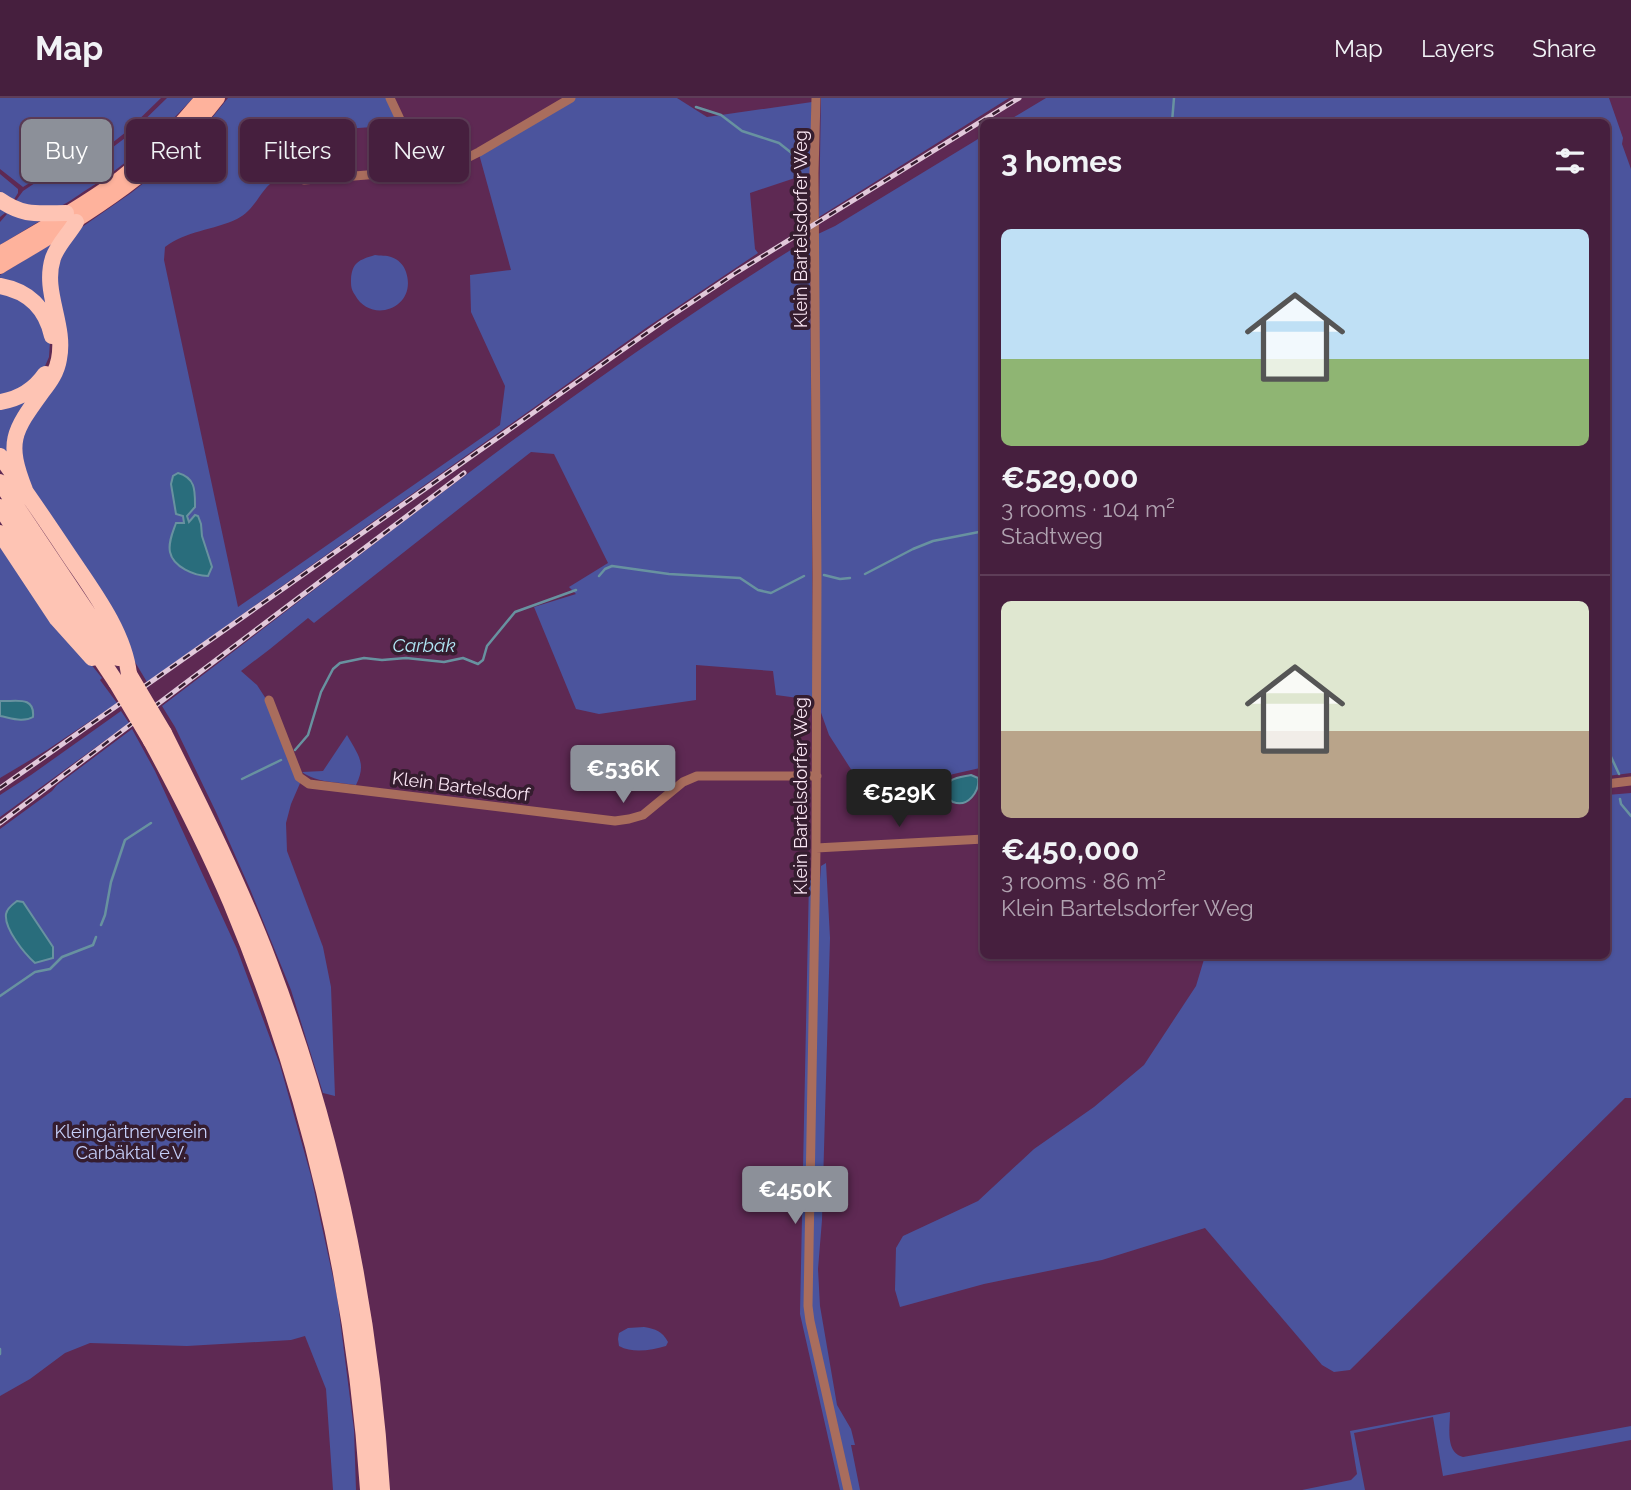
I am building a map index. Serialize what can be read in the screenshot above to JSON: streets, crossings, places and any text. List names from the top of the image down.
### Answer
{
  "streets": {
    "street": ["Klein Bartelsdorfer Weg", "Klein Bartelsdorf"]
  },
  "crossings": [
    ["Klein Bartelsdorfer Weg", "Klein Bartelsdorf"]
  ],
  "water": ["Carbäk"],
  "parks": ["Kleingärtnerverein Carbäktal e.V."],
  "page": {
    "header": "Map",
    "nav": ["Map", "Layers", "Share"],
    "chip": [
      "Buy",
      "Rent",
      "Filters",
      "New"
    ],
    "heading": "3 homes",
    "list": [
      {
        "name": "€529,000",
        "note": "3 rooms · 104 m² · Stadtweg"
      },
      {
        "name": "€450,000",
        "note": "3 rooms · 86 m² · Klein Bartelsdorfer Weg"
      }
    ],
    "price": ["€536K", "€529K", "€450K"]
  }
}
